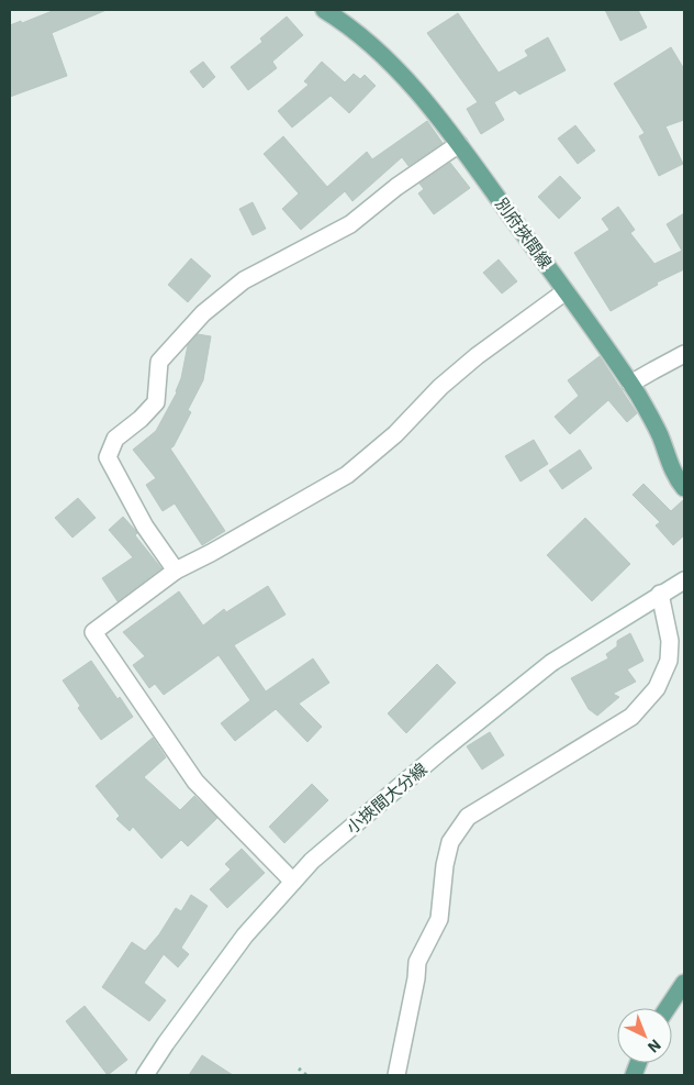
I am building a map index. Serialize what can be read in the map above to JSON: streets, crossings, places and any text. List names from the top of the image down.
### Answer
{
  "streets": {
    "main road": ["別府挾間線"],
    "street": ["小挾間大分線"]
  },
  "north": "bottom right"
}
